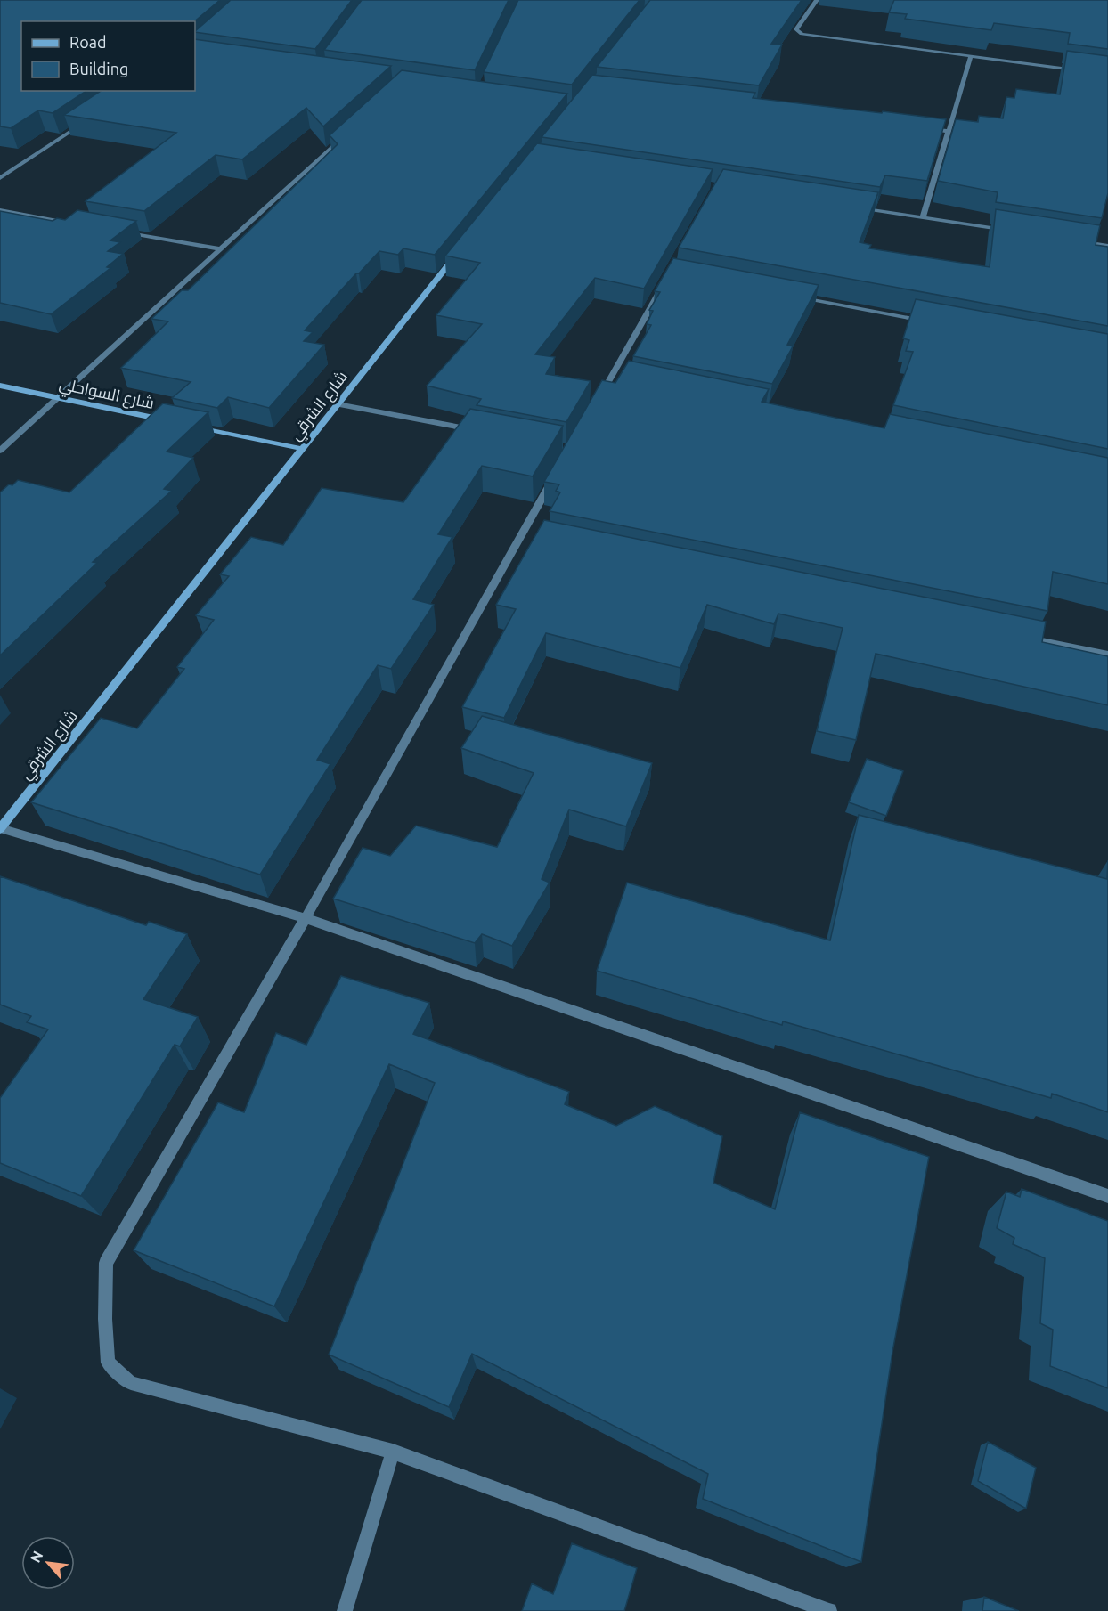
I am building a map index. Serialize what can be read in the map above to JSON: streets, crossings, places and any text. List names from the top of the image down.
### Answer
{
  "streets": {
    "street": ["شارع السواحلي", "شارع الشرقي"]
  },
  "legend": ["Road", "Building"],
  "north": "top left"
}
